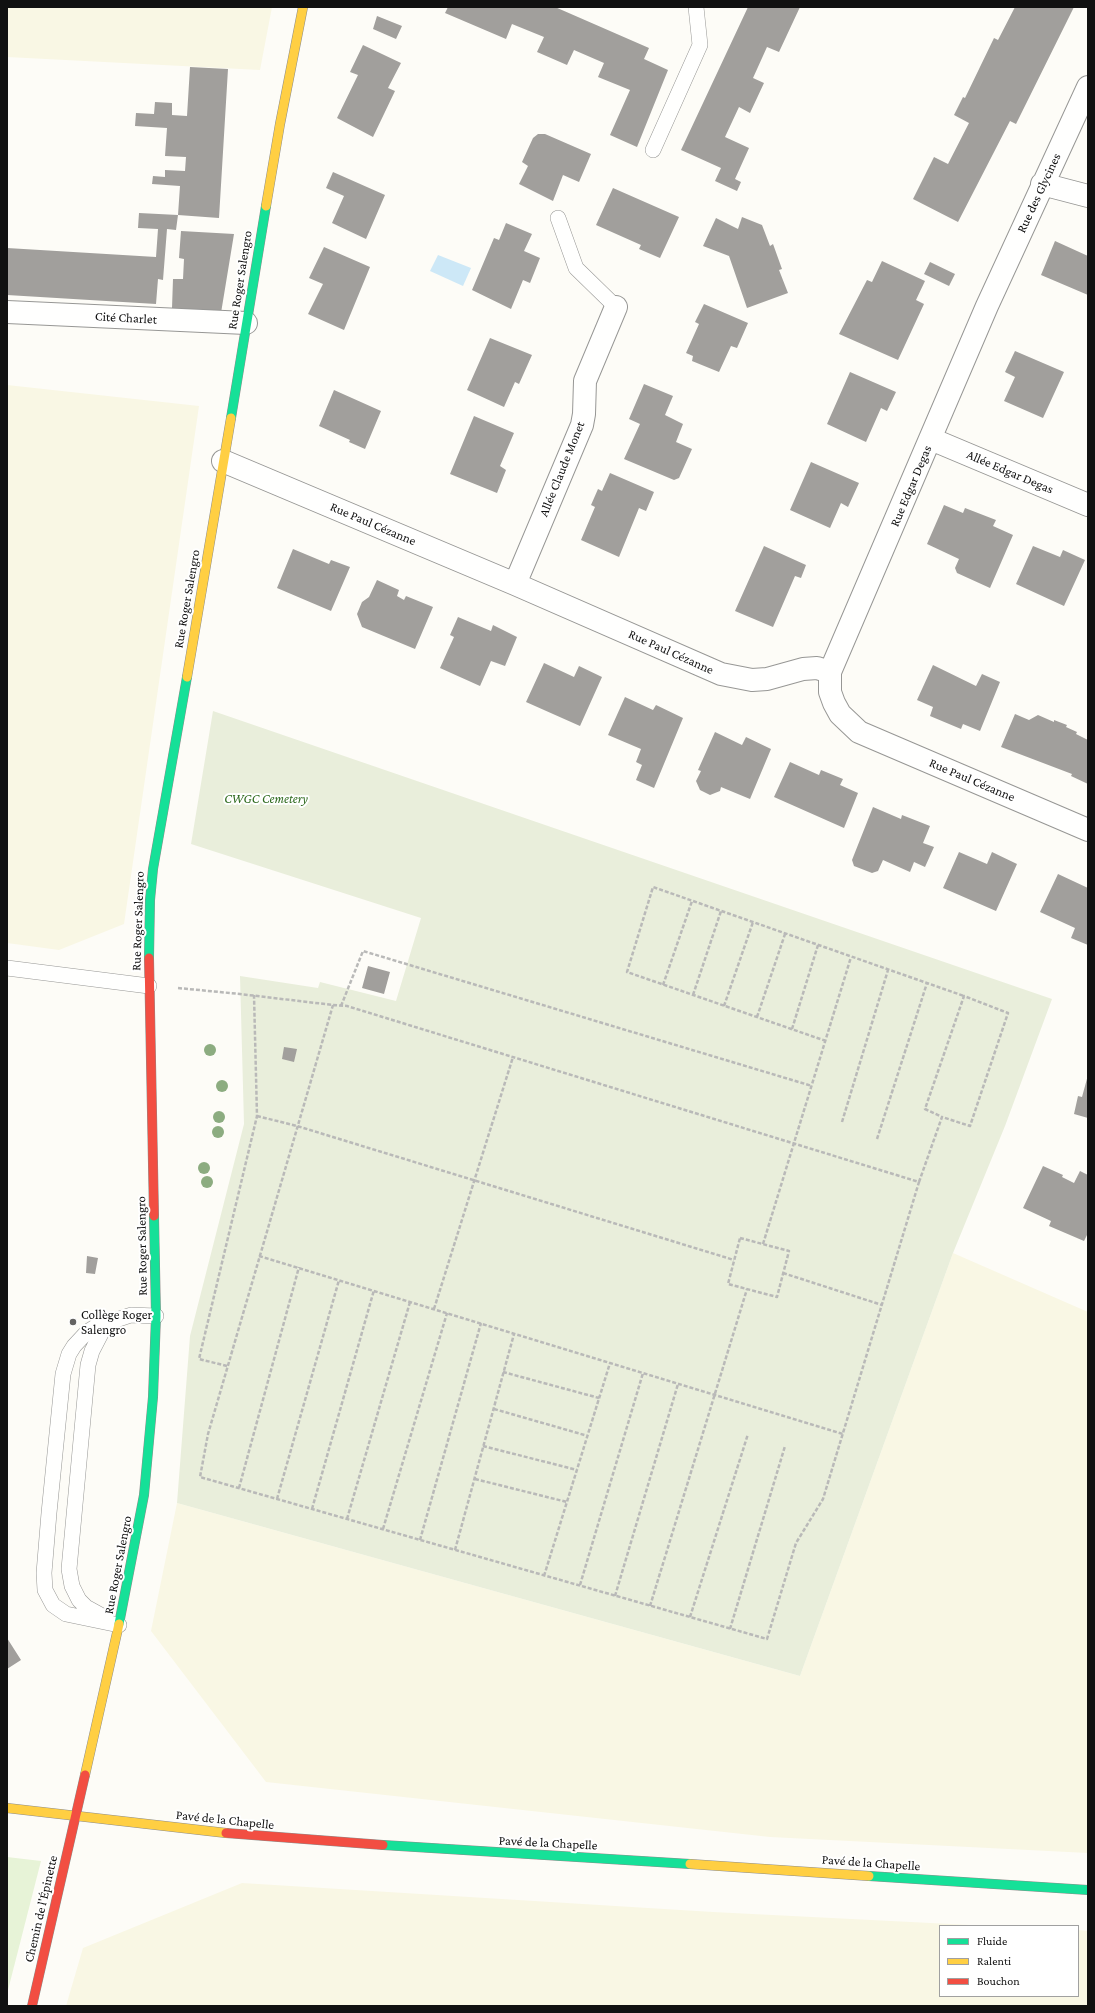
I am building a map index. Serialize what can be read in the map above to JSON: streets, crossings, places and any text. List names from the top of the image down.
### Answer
{
  "streets": {
    "street": [
      "Rue des Glycines",
      "Rue Roger Salengro",
      "Cité Charlet",
      "Allée Claude Monet",
      "Allée Edgar Degas",
      "Rue Edgar Degas",
      "Rue Paul Cézanne",
      "Pavé de la Chapelle",
      "Chemin de l'Épinette"
    ]
  },
  "crossings": [
    ["Rue des Glycines", "Rue Edgar Degas"],
    ["Rue Roger Salengro", "Cité Charlet"],
    ["Rue Roger Salengro", "Rue Paul Cézanne"],
    ["Rue Roger Salengro", "Pavé de la Chapelle"],
    ["Rue Roger Salengro", "Chemin de l'Épinette"],
    ["Allée Claude Monet", "Rue Paul Cézanne"],
    ["Allée Edgar Degas", "Rue Edgar Degas"],
    ["Rue Edgar Degas", "Rue Paul Cézanne"],
    ["Pavé de la Chapelle", "Chemin de l'Épinette"]
  ],
  "parks": ["CWGC Cemetery"],
  "places": ["Collège Roger Salengro"],
  "legend": ["Fluide", "Ralenti", "Bouchon"]
}
